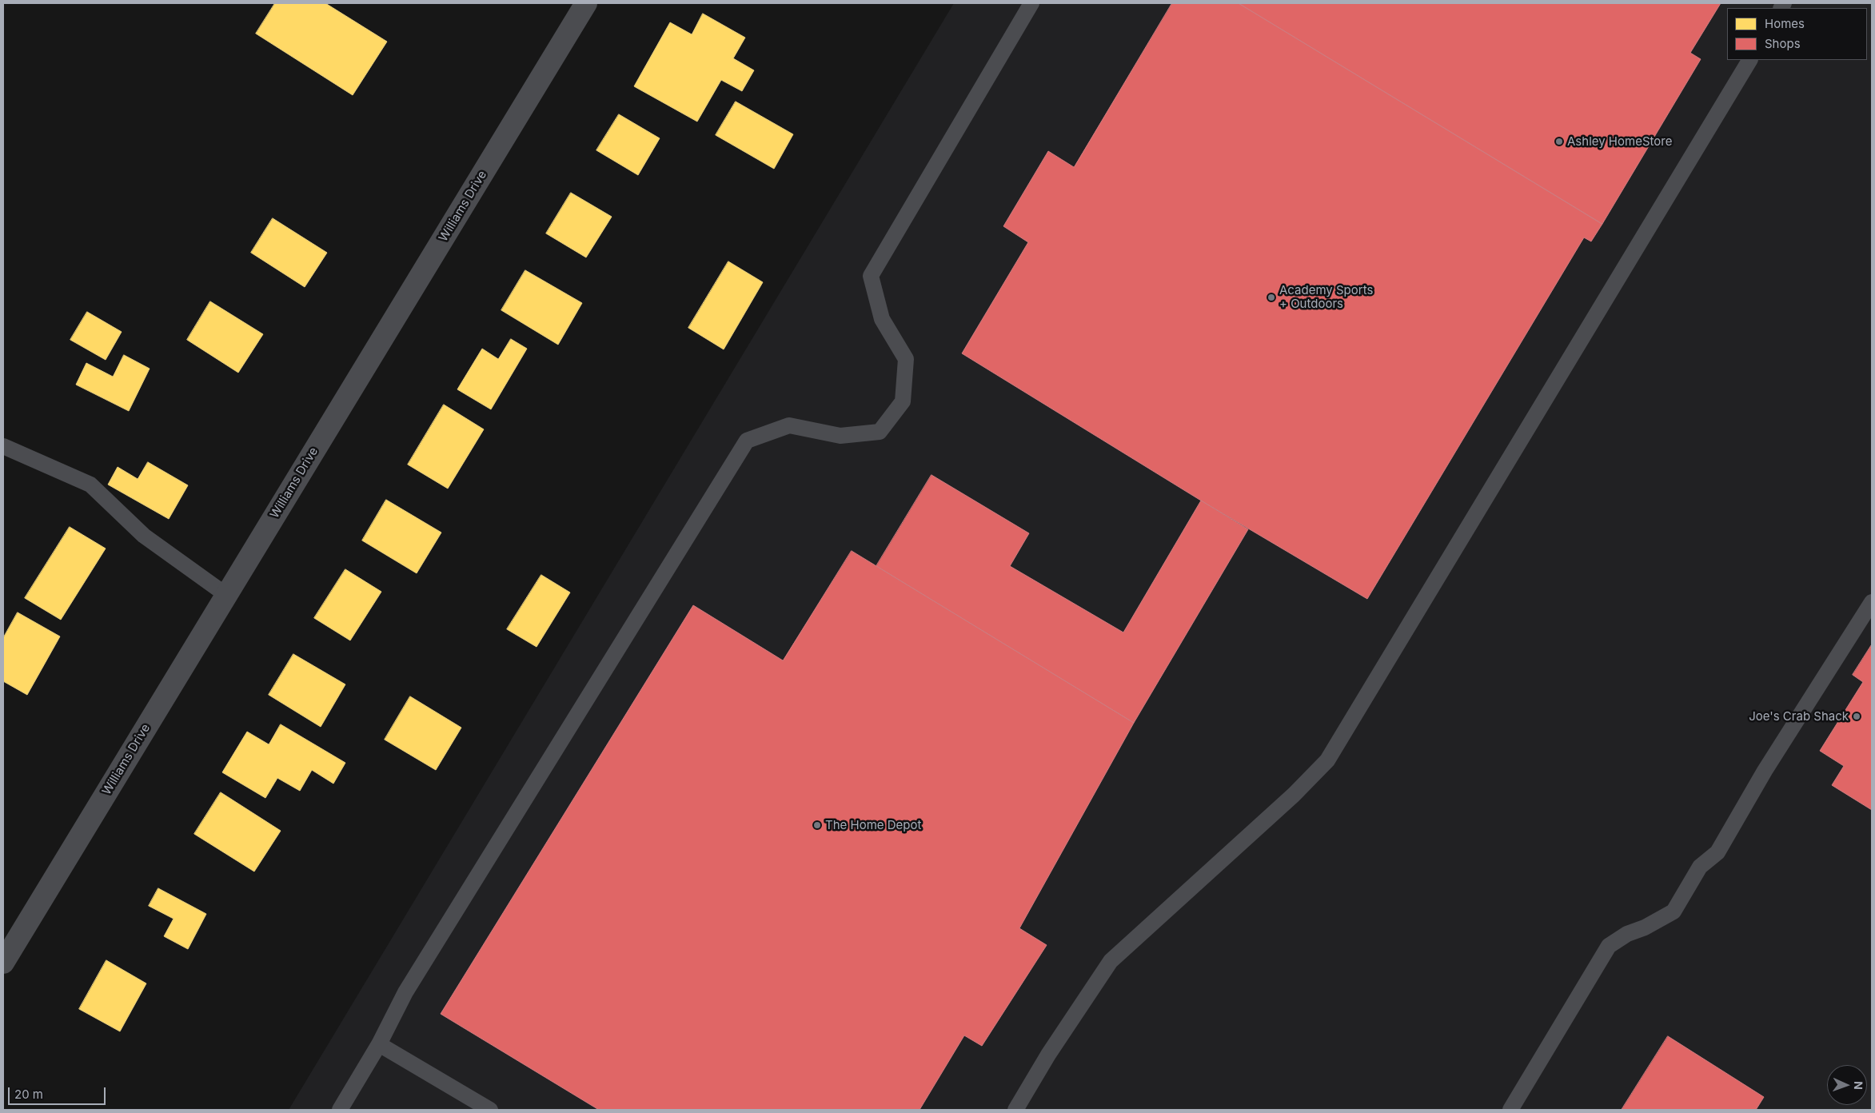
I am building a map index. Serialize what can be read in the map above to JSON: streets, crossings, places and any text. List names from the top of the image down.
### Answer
{
  "streets": {
    "street": ["Williams Drive"]
  },
  "places": [
    "Ashley HomeStore",
    "Academy Sports + Outdoors",
    "Joe's Crab Shack",
    "The Home Depot"
  ],
  "legend": ["Homes", "Shops"],
  "scale_bar": "20 m",
  "north": "right"
}
